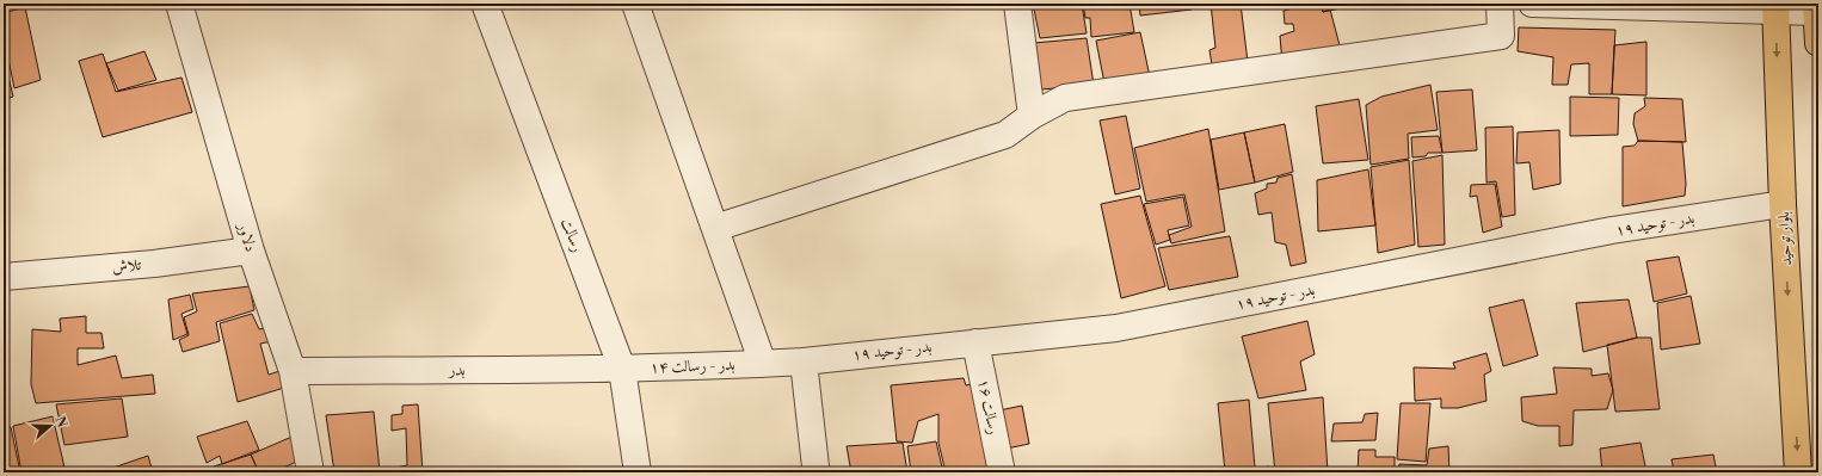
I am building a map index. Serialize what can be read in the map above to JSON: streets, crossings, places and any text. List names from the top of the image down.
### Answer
{
  "streets": {
    "main road": ["بلوار توحید"],
    "street": [
      "بدر - توحید ۱۹",
      "رسالت",
      "دلاور",
      "تلاش",
      "بدر - رسالت ۱۴",
      "بدر",
      "رسالت ۱۶"
    ]
  },
  "crossings": [
    ["بدر - توحید ۱۹", "بلوار توحید"],
    ["بدر - توحید ۱۹", "بدر - رسالت ۱۴"],
    ["بدر - توحید ۱۹", "رسالت ۱۶"],
    ["رسالت", "بدر - رسالت ۱۴"],
    ["رسالت", "بدر"],
    ["دلاور", "تلاش"],
    ["دلاور", "بدر"],
    ["بدر - رسالت ۱۴", "بدر"]
  ],
  "one_way": ["بلوار توحید"],
  "north": "right"
}
